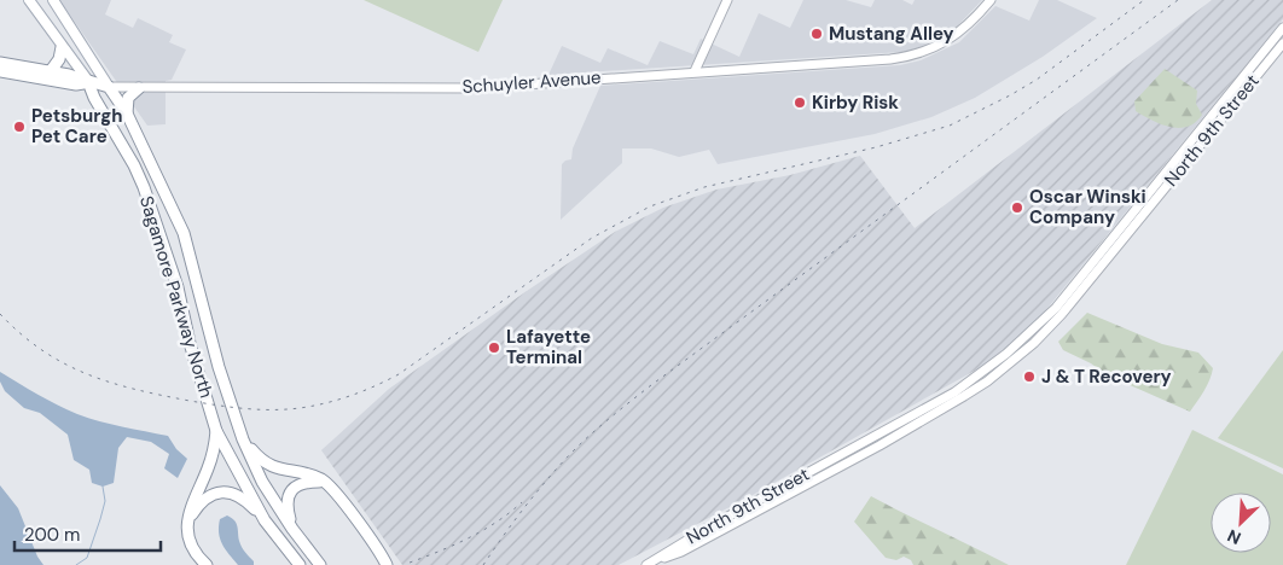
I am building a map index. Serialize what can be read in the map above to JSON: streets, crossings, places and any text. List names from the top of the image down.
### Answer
{
  "streets": {
    "highway": ["Schuyler Avenue", "Sagamore Parkway North"],
    "main road": ["North 9th Street"]
  },
  "crossings": [
    ["Schuyler Avenue", "Sagamore Parkway North"]
  ],
  "places": [
    "Mustang Alley",
    "Kirby Risk",
    "Petsburgh Pet Care",
    "Oscar Winski Company",
    "Lafayette Terminal",
    "J & T Recovery"
  ],
  "scale_bar": "200 m",
  "north": "bottom left"
}
